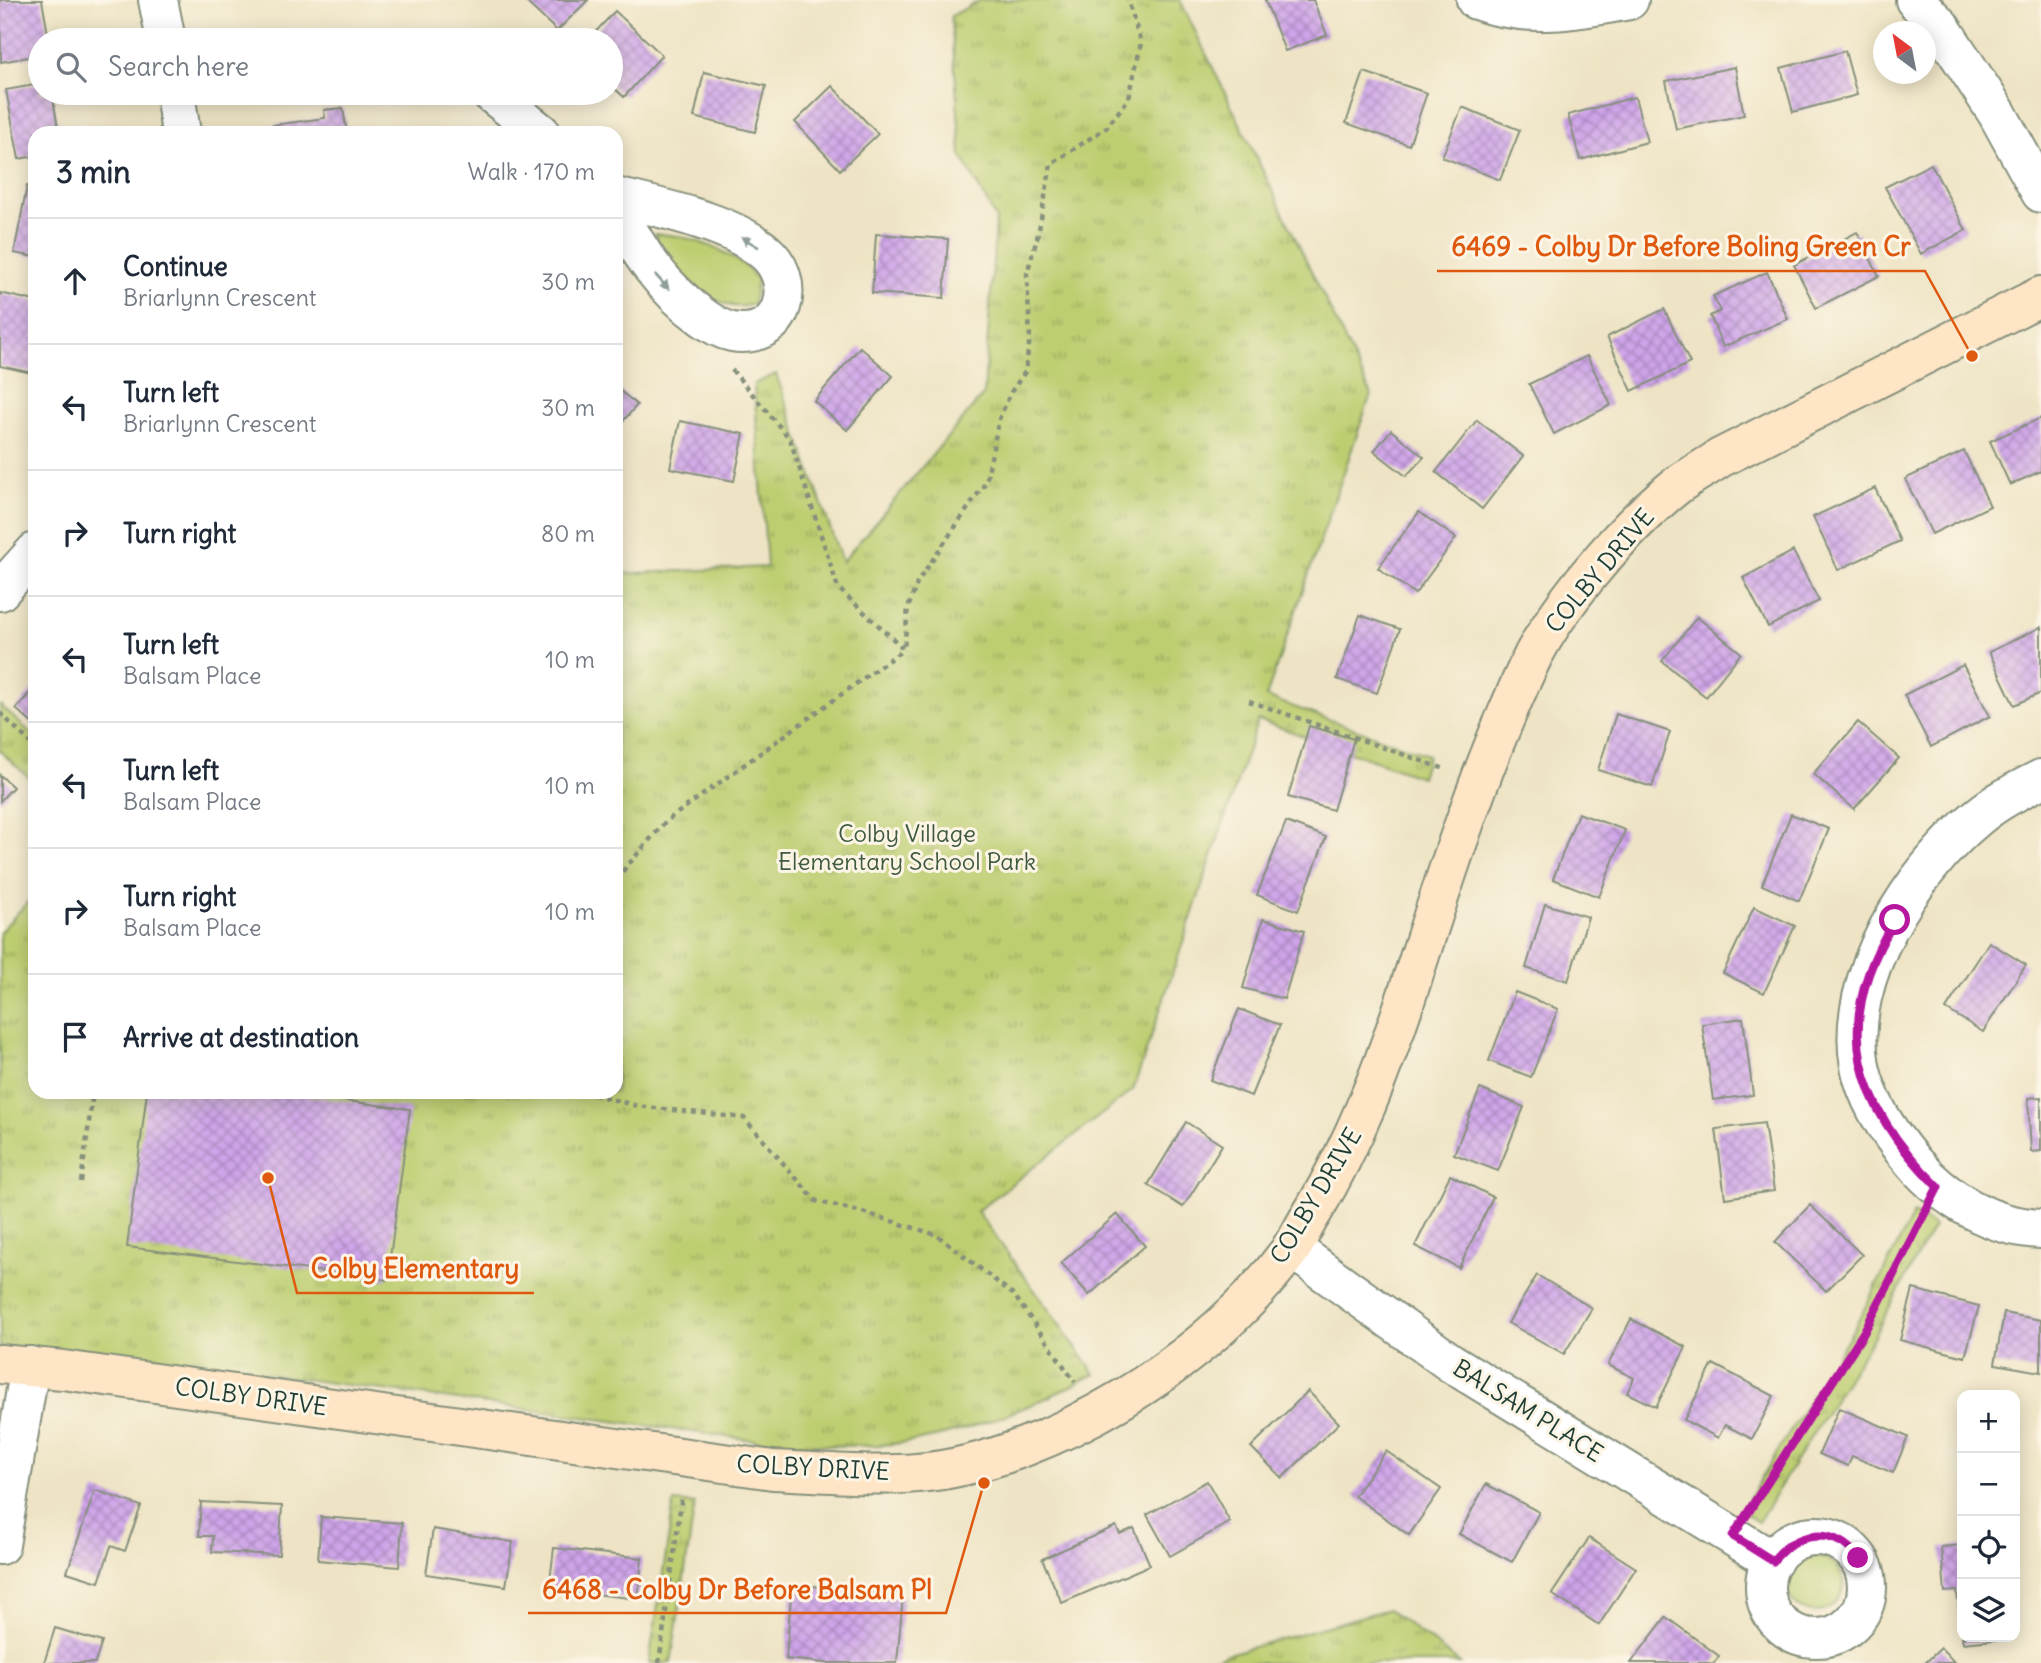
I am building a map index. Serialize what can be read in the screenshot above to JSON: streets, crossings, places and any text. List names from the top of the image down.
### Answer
{
  "streets": {
    "street": ["COLBY DRIVE", "BALSAM PLACE"]
  },
  "crossings": [
    ["COLBY DRIVE", "BALSAM PLACE"]
  ],
  "parks": ["Colby Village Elementary School Park"],
  "places": ["6469 - Colby Dr Before Boling Green Cr", "Colby Elementary", "6468 - Colby Dr Before Balsam Pl"],
  "north": "top left",
  "page": {
    "search": "Search here",
    "heading": ["3 min", "Walk · 170 m"],
    "list": [
      ["Continue", "Briarlynn Crescent", "30 m"],
      ["Turn left", "Briarlynn Crescent", "30 m"],
      ["Turn right", "80 m"],
      ["Turn left", "Balsam Place", "10 m"],
      ["Turn left", "Balsam Place", "10 m"],
      ["Turn right", "Balsam Place", "10 m"],
      "Arrive at destination"
    ],
    "map_buttons": ["+", "−"]
  }
}
